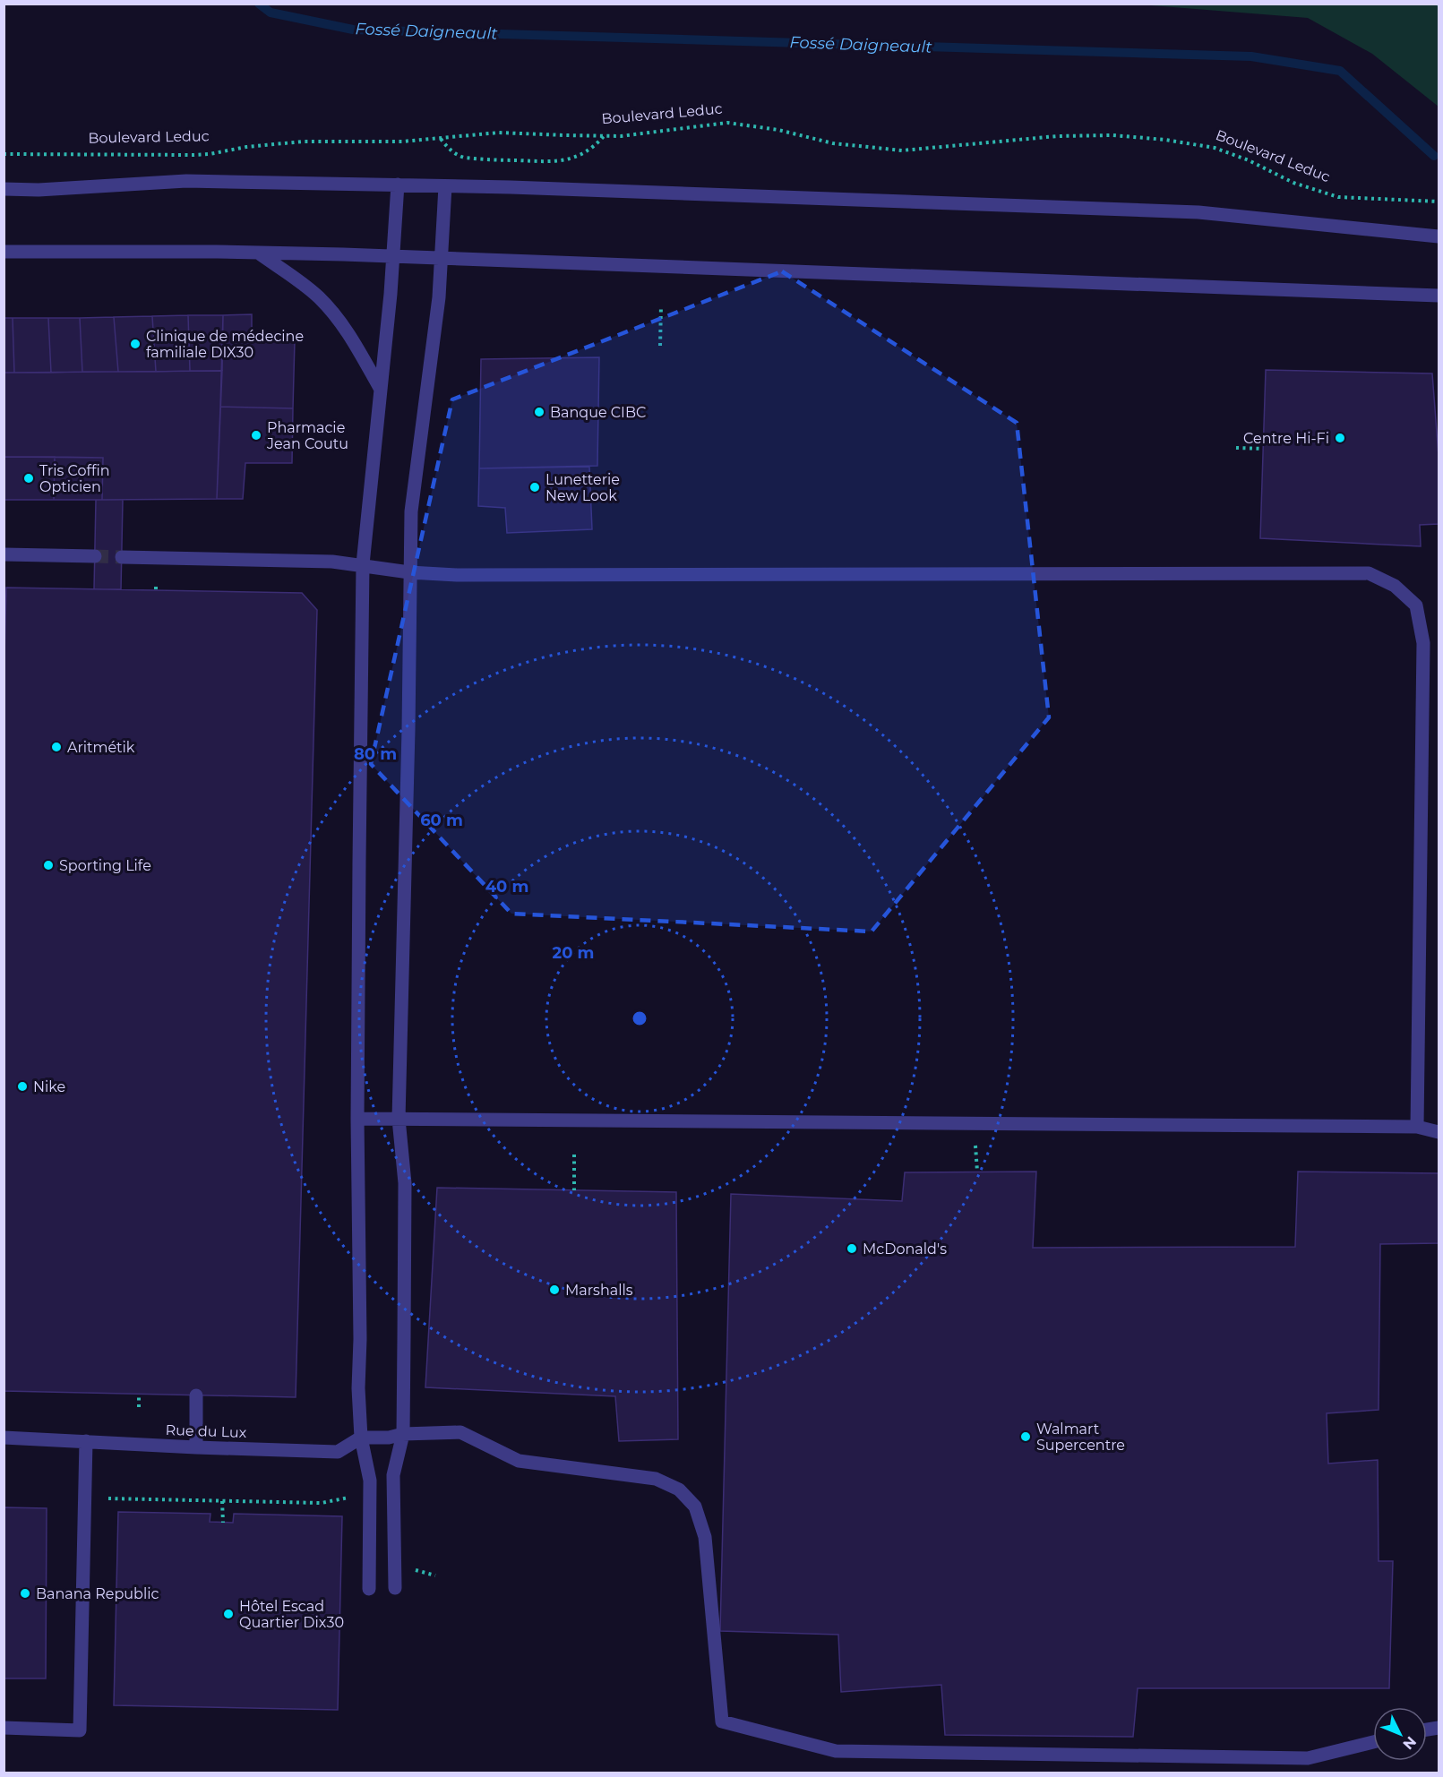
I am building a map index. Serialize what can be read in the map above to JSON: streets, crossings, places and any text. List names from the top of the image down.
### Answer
{
  "streets": {
    "street": ["Rue du Lux"],
    "path": ["Boulevard Leduc"]
  },
  "water": ["Fossé Daigneault"],
  "places": [
    "Clinique de médecine familiale DIX30",
    "Banque CIBC",
    "Pharmacie Jean Coutu",
    "Centre Hi-Fi",
    "Tris Coffin Opticien",
    "Lunetterie New Look",
    "Aritmétik",
    "Sporting Life",
    "Nike",
    "McDonald's",
    "Marshalls",
    "Walmart Supercentre",
    "Banana Republic",
    "Hôtel Escad Quartier Dix30"
  ],
  "north": "bottom right",
  "rings": [
    "80 m",
    "60 m",
    "40 m",
    "20 m"
  ]
}
